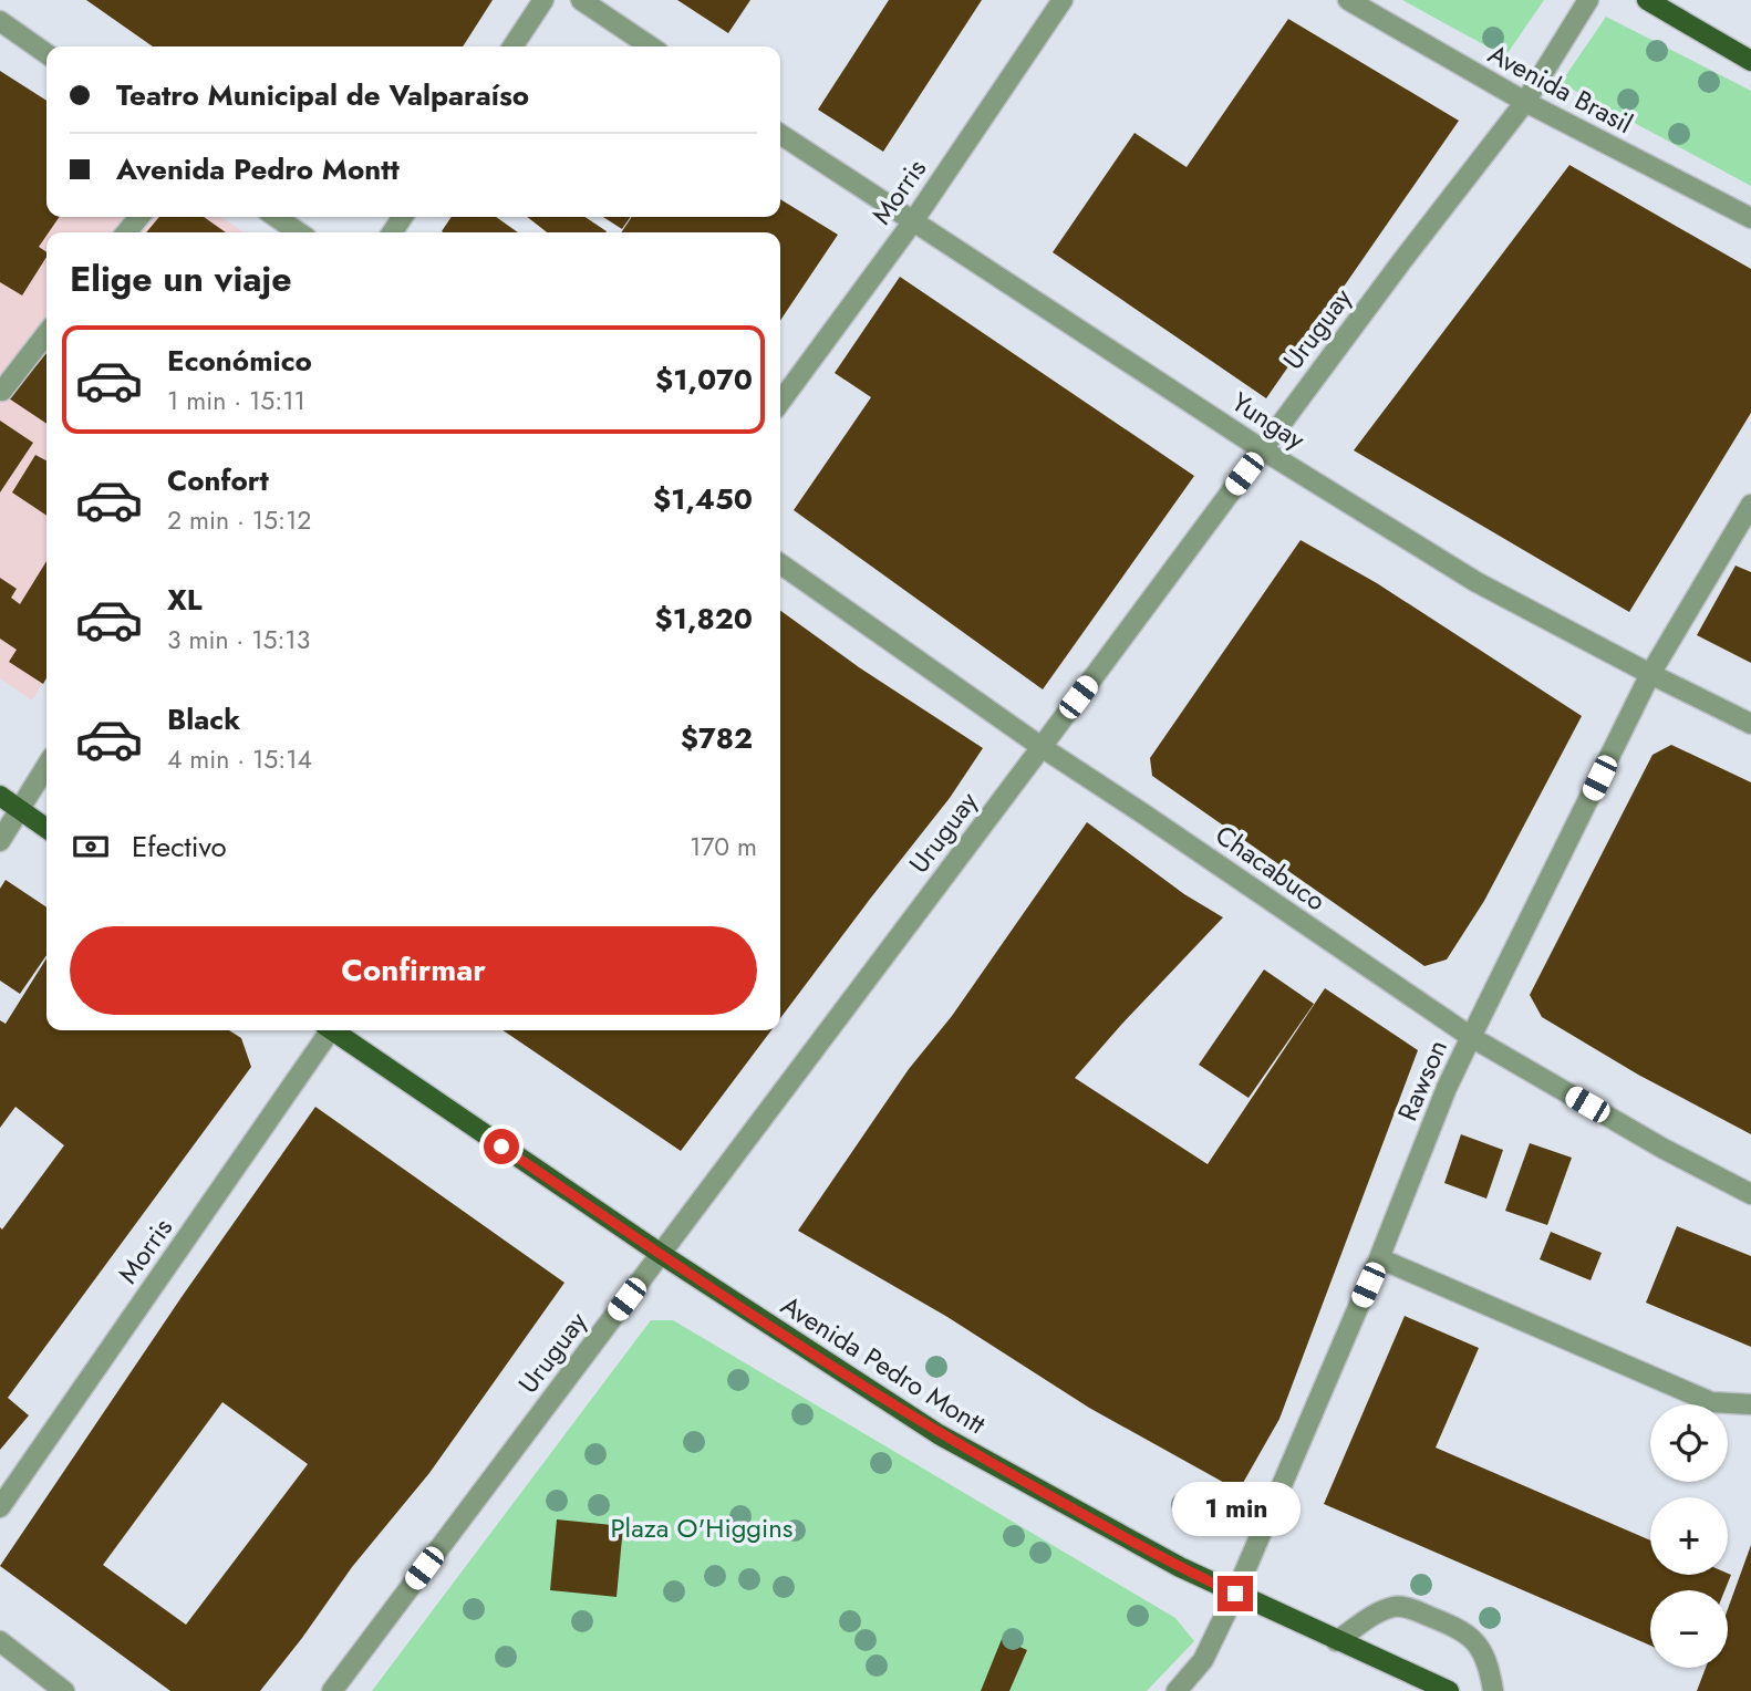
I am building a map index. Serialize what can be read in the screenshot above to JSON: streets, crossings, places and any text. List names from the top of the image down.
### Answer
{
  "streets": {
    "main road": ["Avenida Pedro Montt"],
    "street": [
      "Avenida Brasil",
      "Morris",
      "Uruguay",
      "Yungay",
      "Chacabuco",
      "Rawson"
    ]
  },
  "crossings": [
    ["Avenida Brasil", "Uruguay"],
    ["Morris", "Yungay"],
    ["Uruguay", "Yungay"],
    ["Uruguay", "Chacabuco"],
    ["Uruguay", "Avenida Pedro Montt"],
    ["Yungay", "Rawson"],
    ["Chacabuco", "Rawson"],
    ["Rawson", "Avenida Pedro Montt"]
  ],
  "parks": ["Plaza O'Higgins"],
  "page": {
    "banner": ["Teatro Municipal de Valparaíso", "Avenida Pedro Montt"],
    "heading": "Elige un viaje",
    "list": [
      {
        "name": "Económico",
        "note": "1 min · 15:11",
        "value": "$1,070"
      },
      {
        "name": "Confort",
        "note": "2 min · 15:12",
        "value": "$1,450"
      },
      {
        "name": "XL",
        "note": "3 min · 15:13",
        "value": "$1,820"
      },
      {
        "name": "Black",
        "note": "4 min · 15:14",
        "value": "$782"
      }
    ],
    "pay": ["Efectivo", "170 m"],
    "buttons": "Confirmar",
    "map_buttons": ["+", "−"],
    "bubble": "1 min"
  }
}
